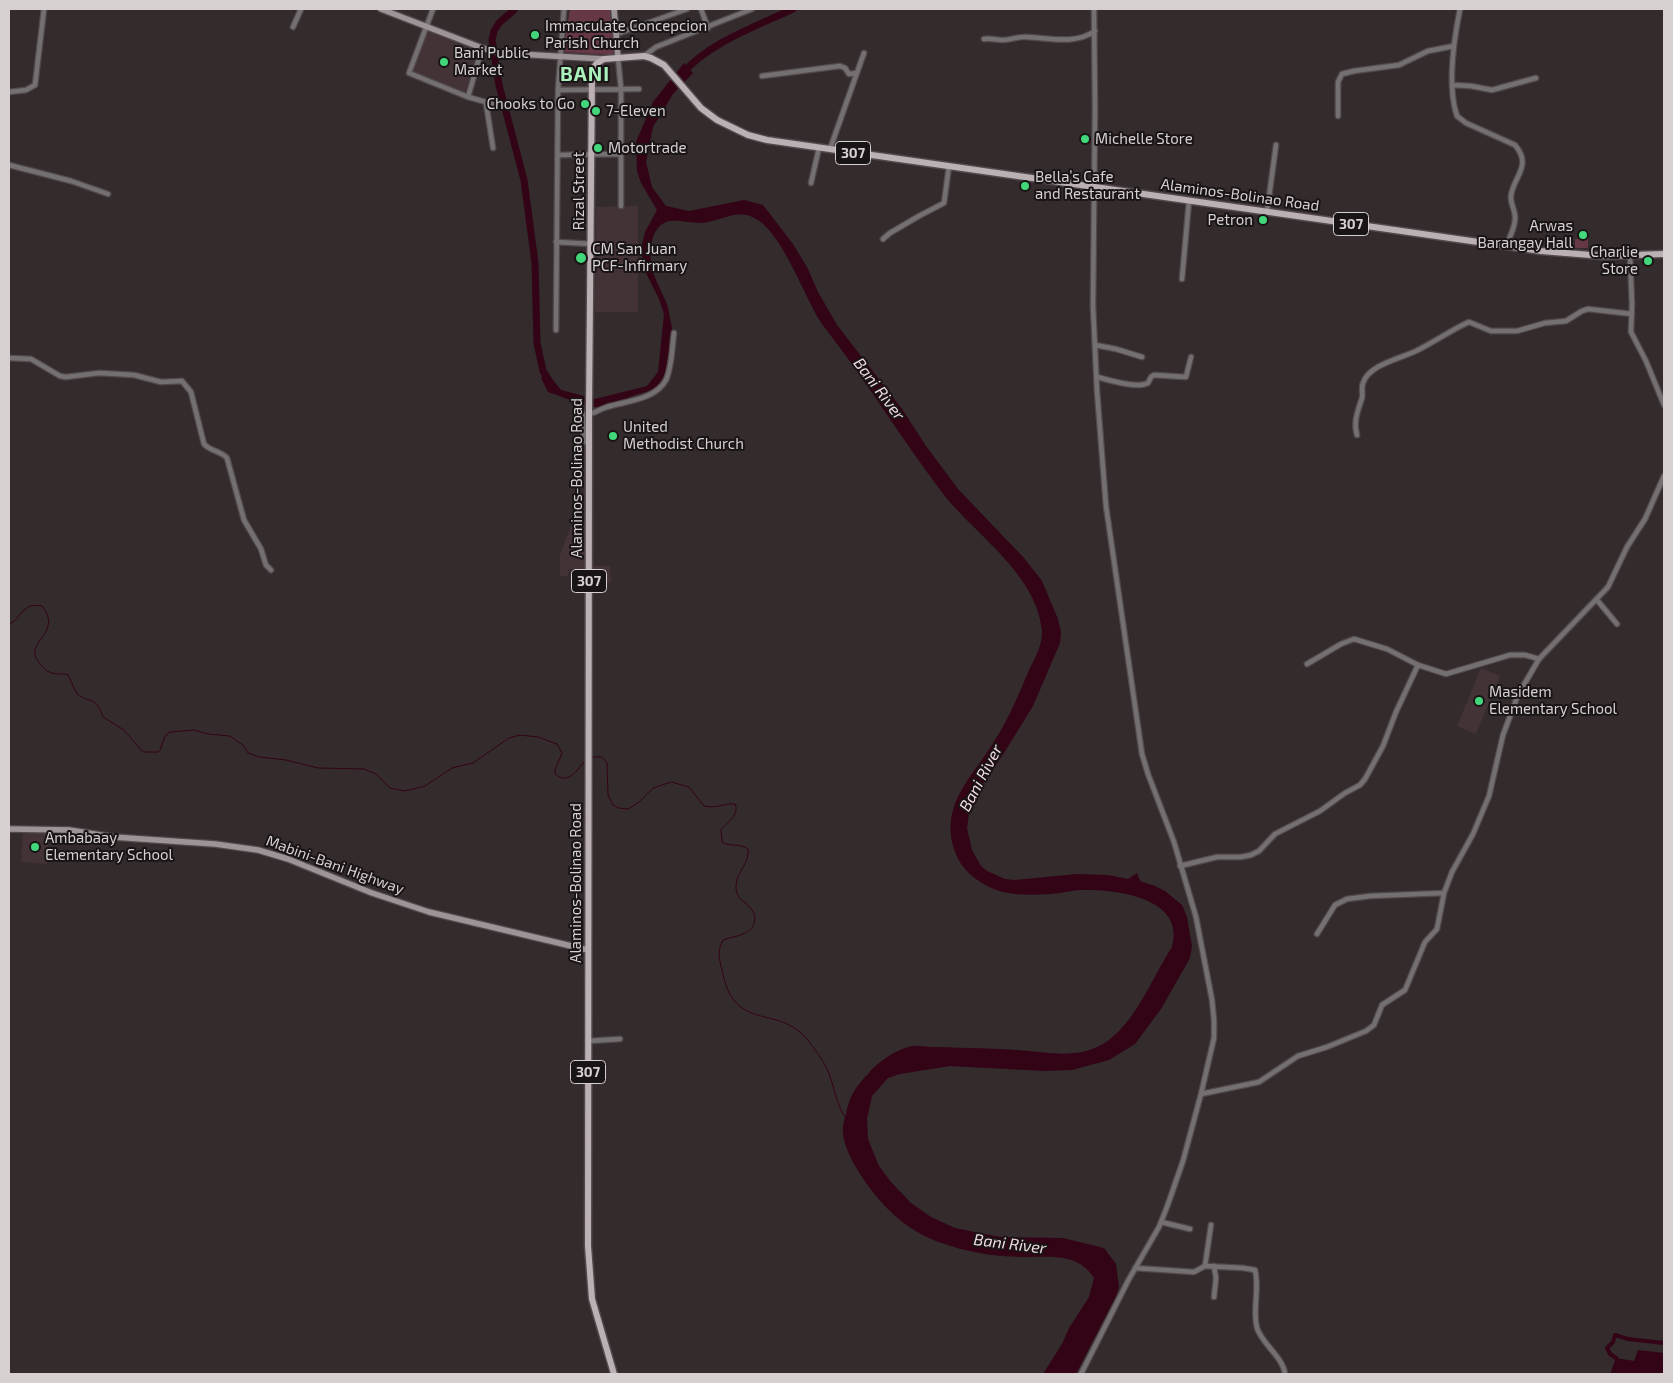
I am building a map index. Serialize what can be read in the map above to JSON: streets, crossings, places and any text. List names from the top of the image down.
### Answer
{
  "streets": {
    "main road": [
      "307",
      "Rizal Street",
      "Alaminos-Bolinao Road",
      "Mabini-Bani Highway"
    ]
  },
  "crossings": [
    ["Rizal Street", "Alaminos-Bolinao Road"],
    ["Alaminos-Bolinao Road", "Mabini-Bani Highway"]
  ],
  "districts": ["BANI"],
  "water": ["Bani River"],
  "places": [
    "Immaculate Concepcion Parish Church",
    "Bani Public Market",
    "Chooks to Go",
    "7-Eleven",
    "Michelle Store",
    "Motortrade",
    "Bella’s Cafe and Restaurant",
    "Petron",
    "Arwas Barangay Hall",
    "CM San Juan PCF-Infirmary",
    "Charlie Store",
    "United Methodist Church",
    "Masidem Elementary School",
    "Ambabaay Elementary School"
  ]
}
